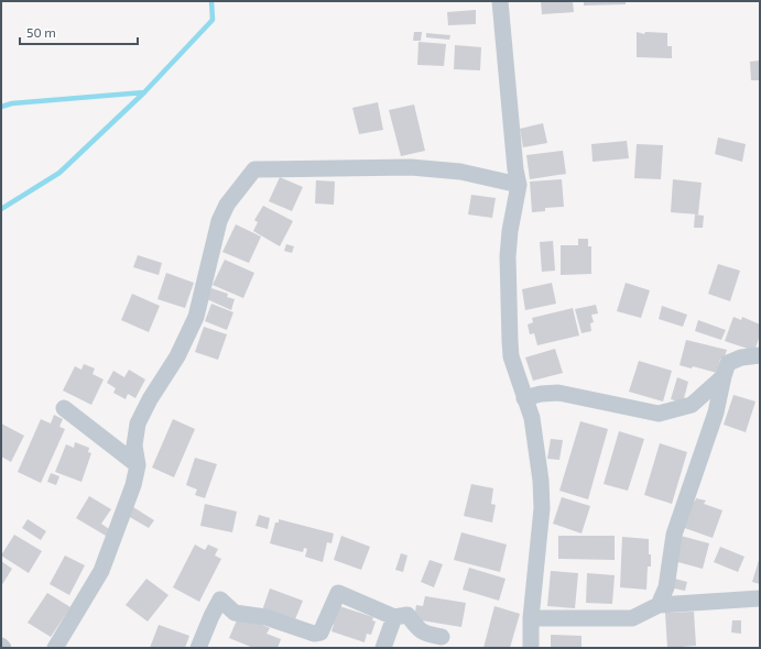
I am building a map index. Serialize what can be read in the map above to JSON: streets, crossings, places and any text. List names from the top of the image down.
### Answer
{
  "scale_bar": "50 m"
}
